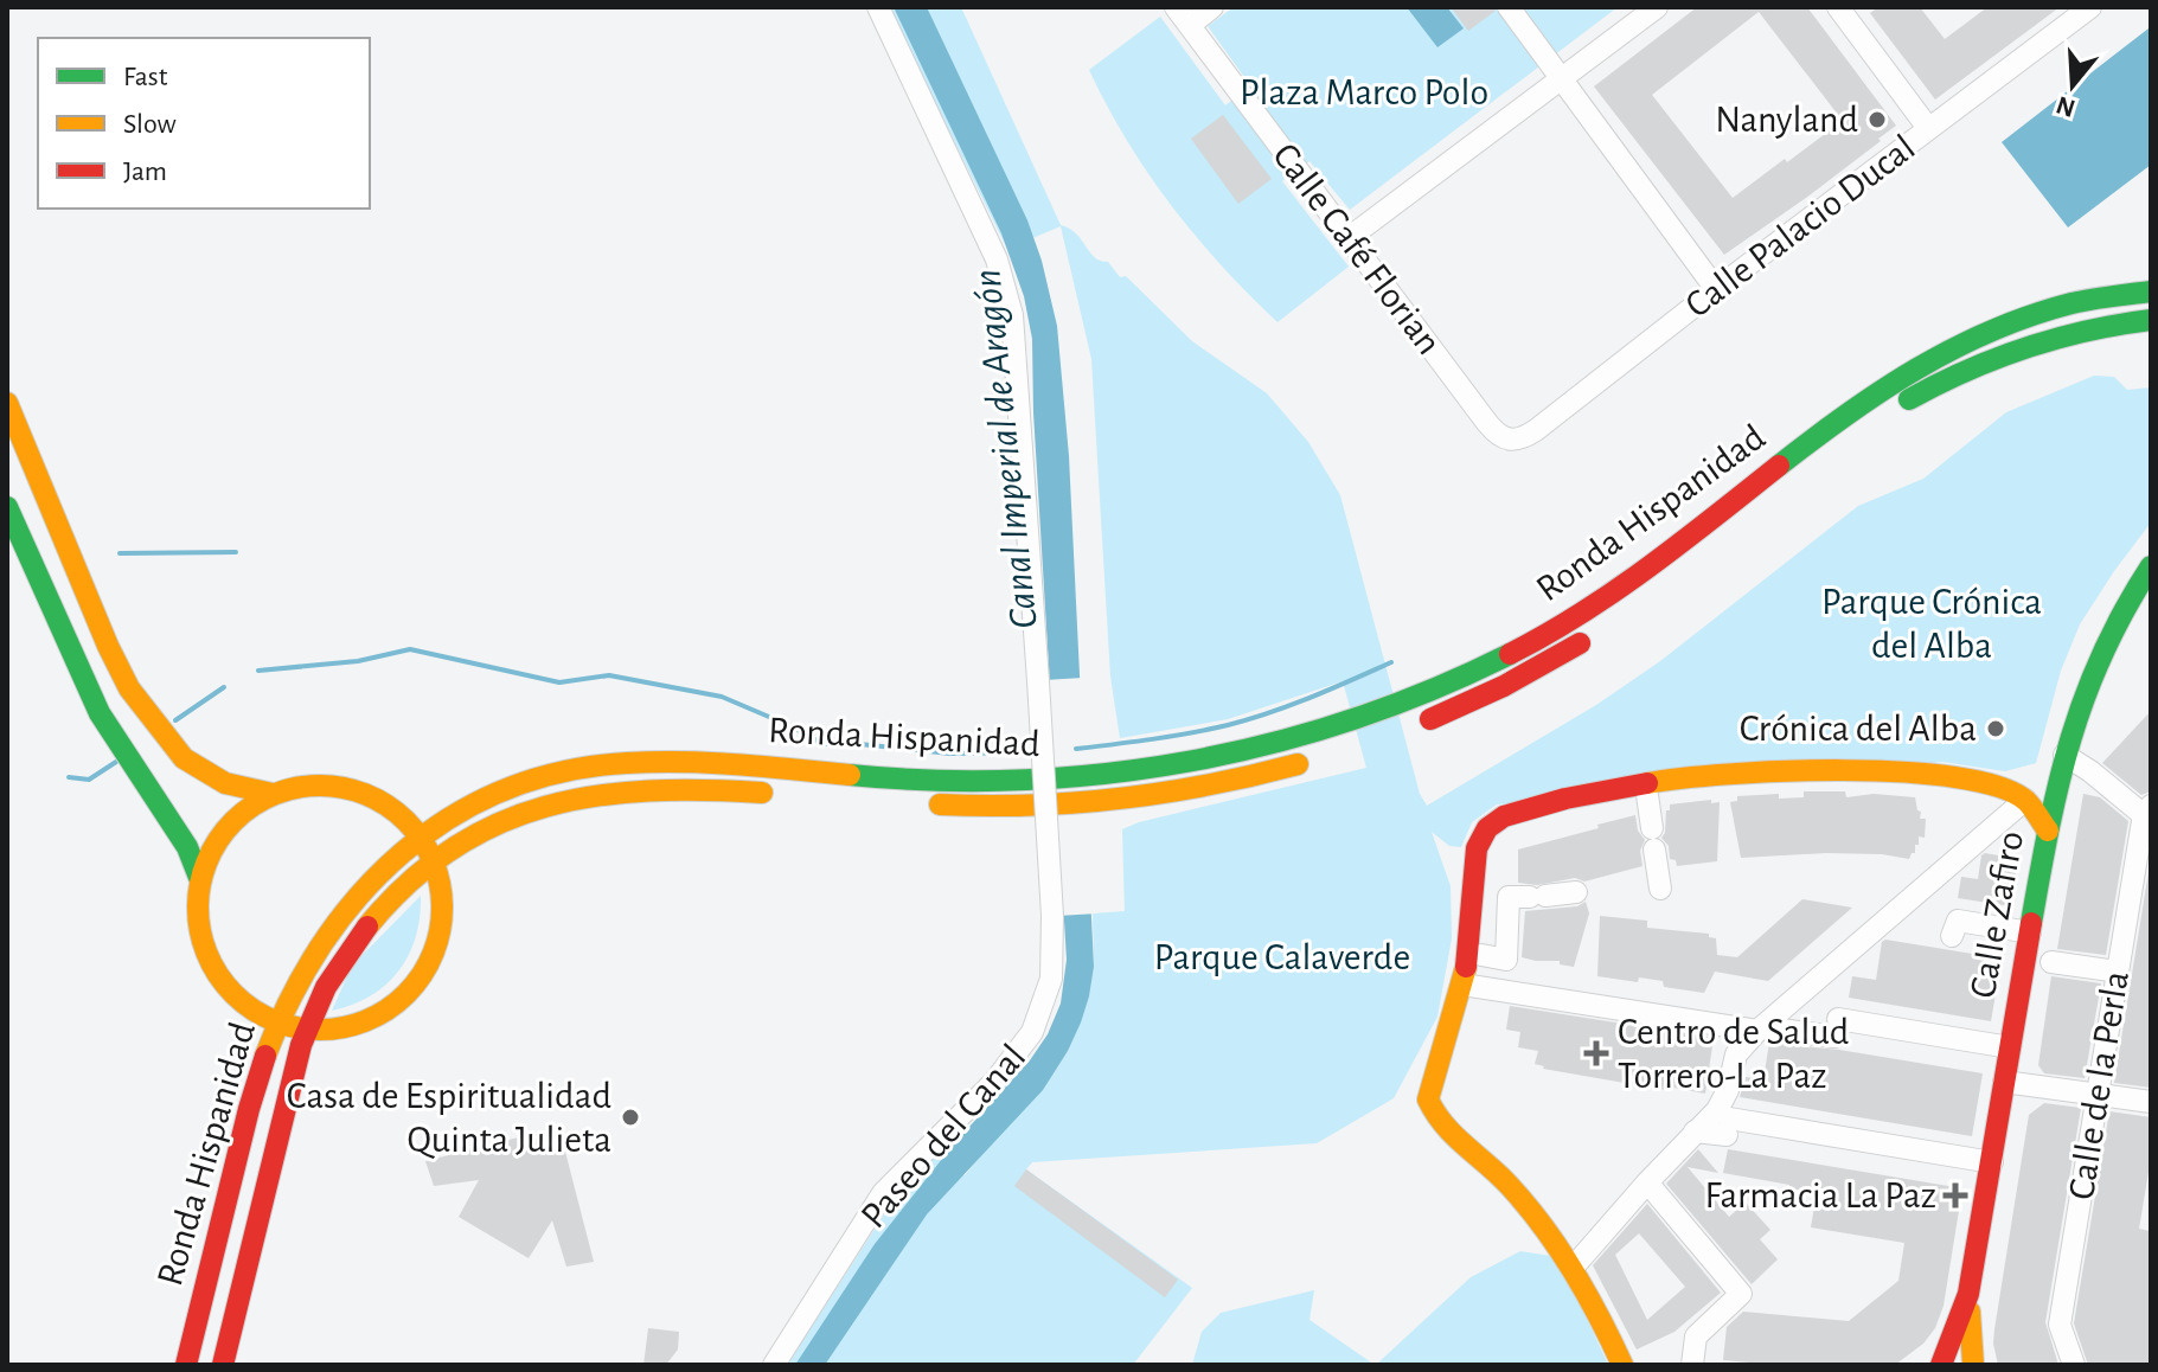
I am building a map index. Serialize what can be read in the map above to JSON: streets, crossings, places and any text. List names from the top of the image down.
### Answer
{
  "streets": {
    "main road": ["Ronda Hispanidad", "Calle Zafiro"],
    "street": [
      "Calle Palacio Ducal",
      "Calle Café Florian",
      "Calle de la Perla",
      "Paseo del Canal"
    ]
  },
  "crossings": [
    ["Calle Palacio Ducal", "Calle Café Florian"]
  ],
  "water": ["Canal Imperial de Aragón"],
  "parks": ["Plaza Marco Polo", "Parque Crónica del Alba", "Parque Calaverde"],
  "places": {
    "other": ["Nanyland", "Crónica del Alba", "Casa de Espiritualidad Quinta Julieta"],
    "health": ["Centro de Salud Torrero-La Paz", "Farmacia La Paz"]
  },
  "legend": ["Fast", "Slow", "Jam"],
  "north": "bottom"
}
